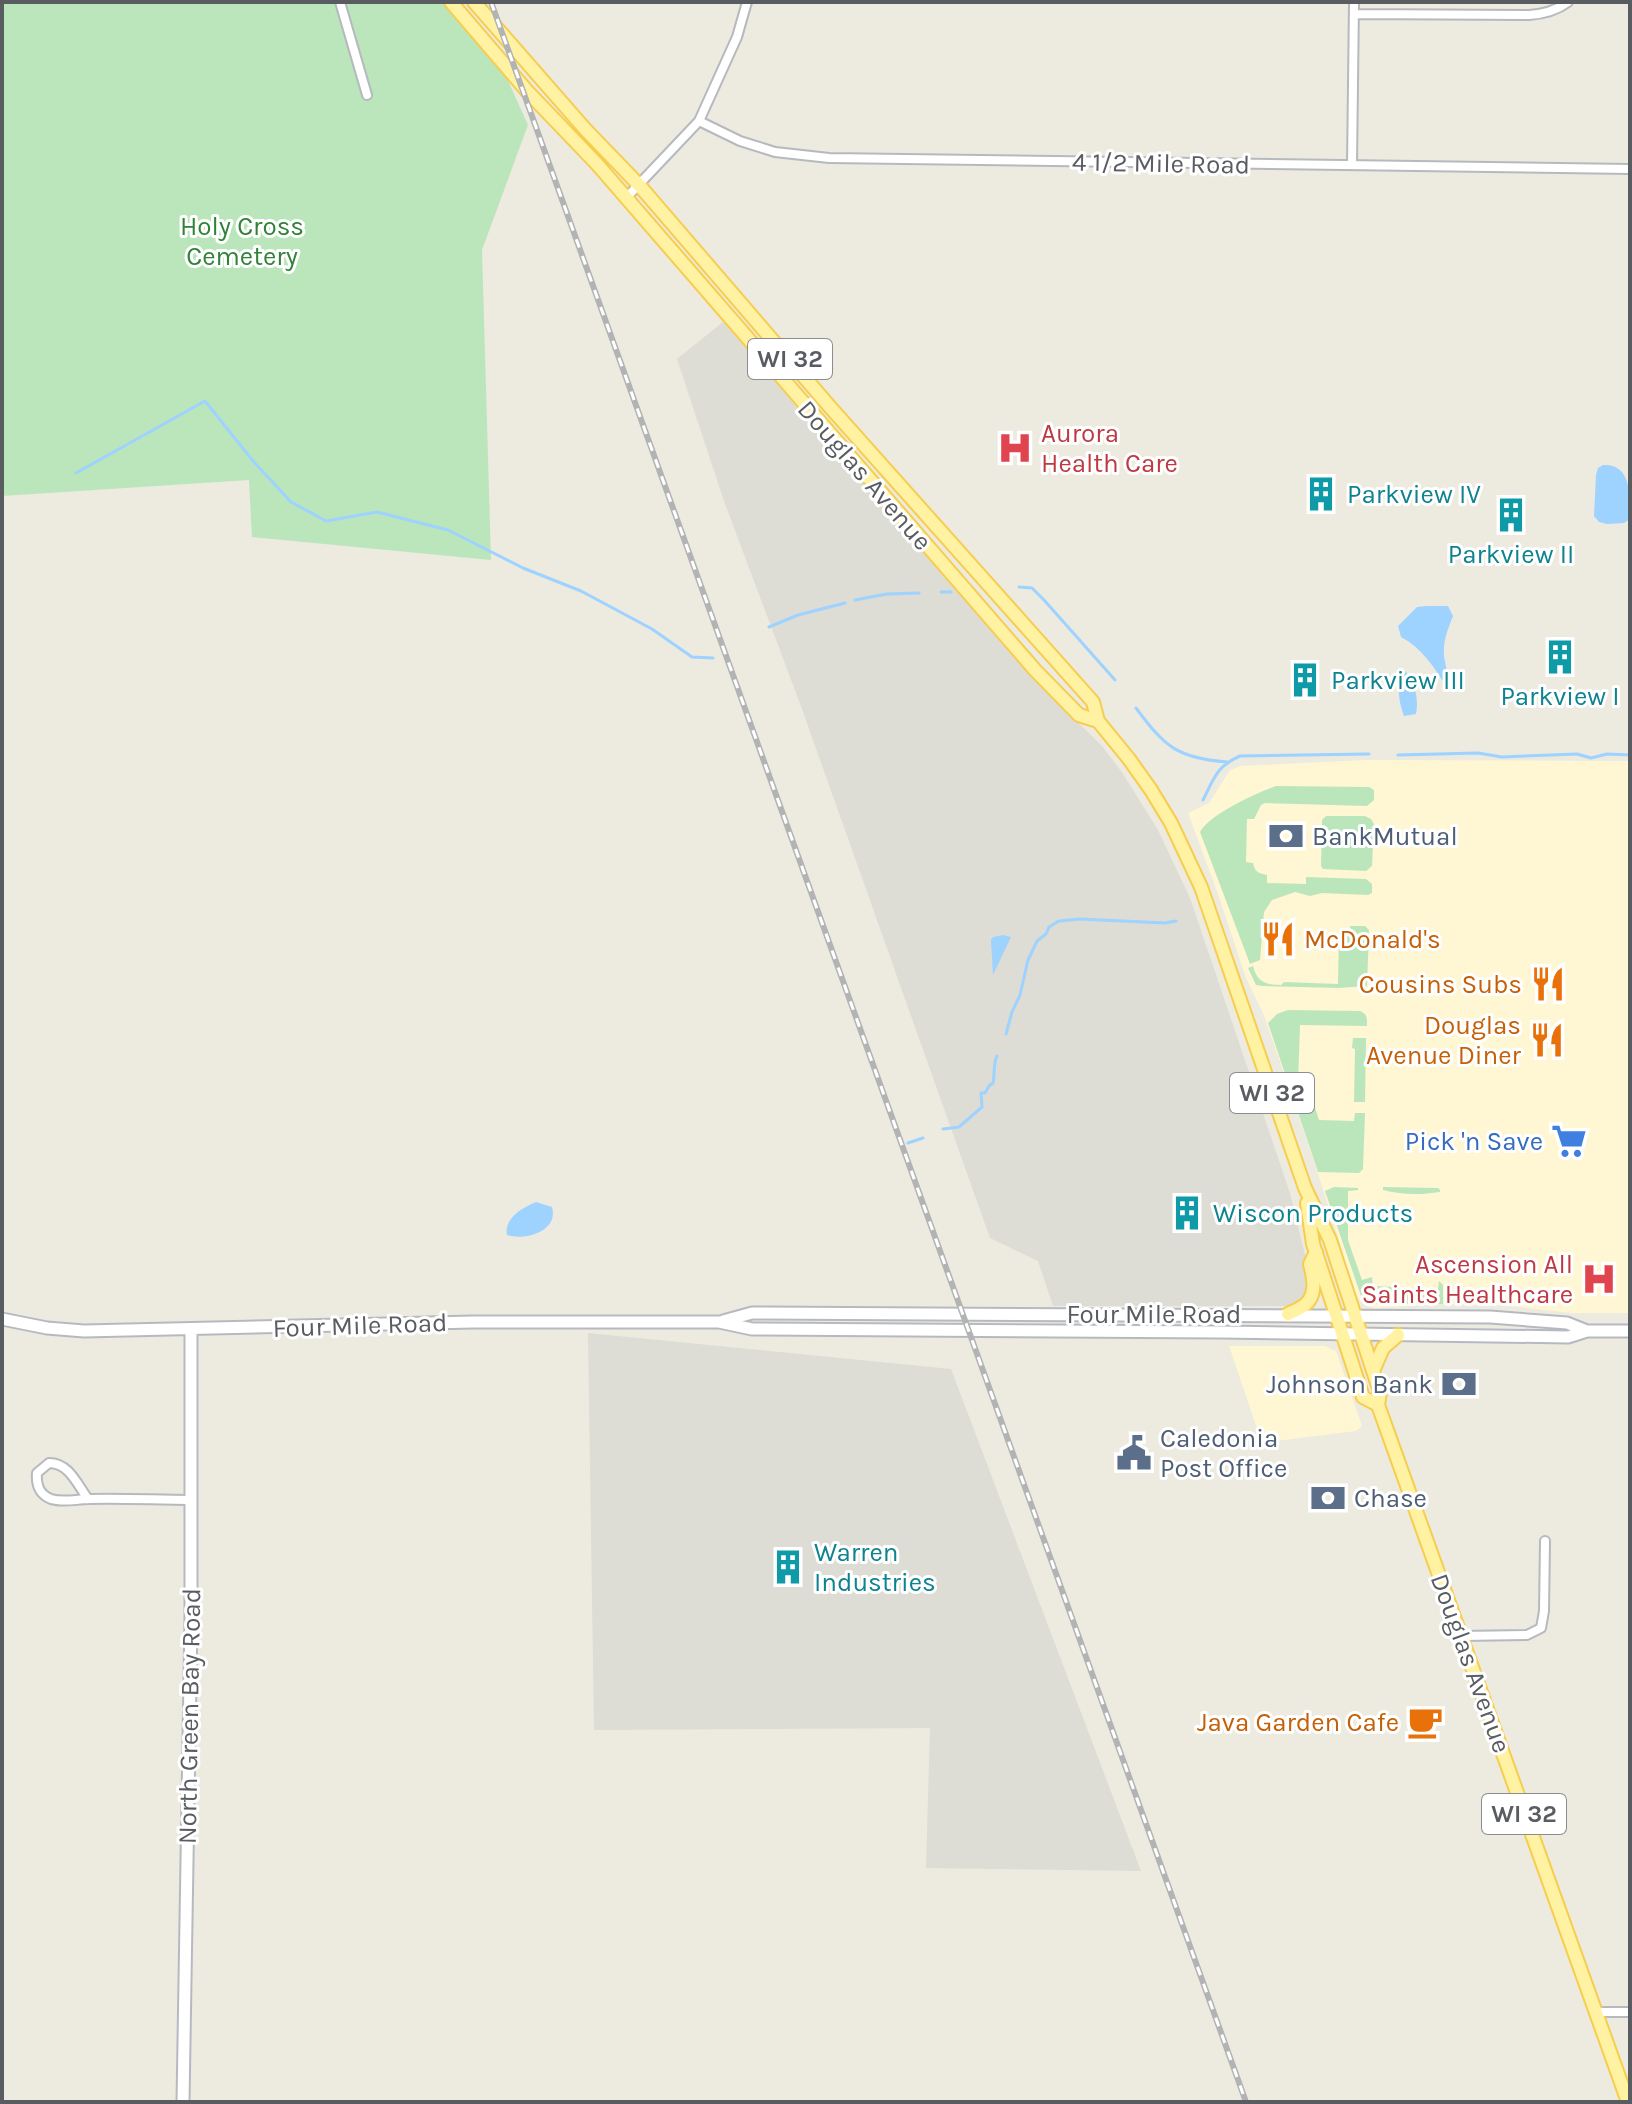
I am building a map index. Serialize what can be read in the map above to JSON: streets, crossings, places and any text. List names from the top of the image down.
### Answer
{
  "streets": {
    "main road": ["WI 32", "Douglas Avenue"],
    "street": ["4 1/2 Mile Road", "Four Mile Road", "North Green Bay Road"]
  },
  "crossings": [
    ["Douglas Avenue", "Four Mile Road"],
    ["Four Mile Road", "North Green Bay Road"]
  ],
  "parks": ["Holy Cross Cemetery"],
  "places": {
    "hospital": ["Aurora Health Care", "Ascension All Saints Healthcare"],
    "building": [
      "Parkview IV",
      "Parkview II",
      "Parkview I",
      "Parkview III",
      "Wiscon Products",
      "Warren Industries"
    ],
    "bank": ["BankMutual", "Johnson Bank", "Chase"],
    "restaurant": ["McDonald's", "Cousins Subs", "Douglas Avenue Diner"],
    "supermarket": ["Pick 'n Save"],
    "public building": ["Caledonia Post Office"],
    "cafe": ["Java Garden Cafe"]
  }
}
